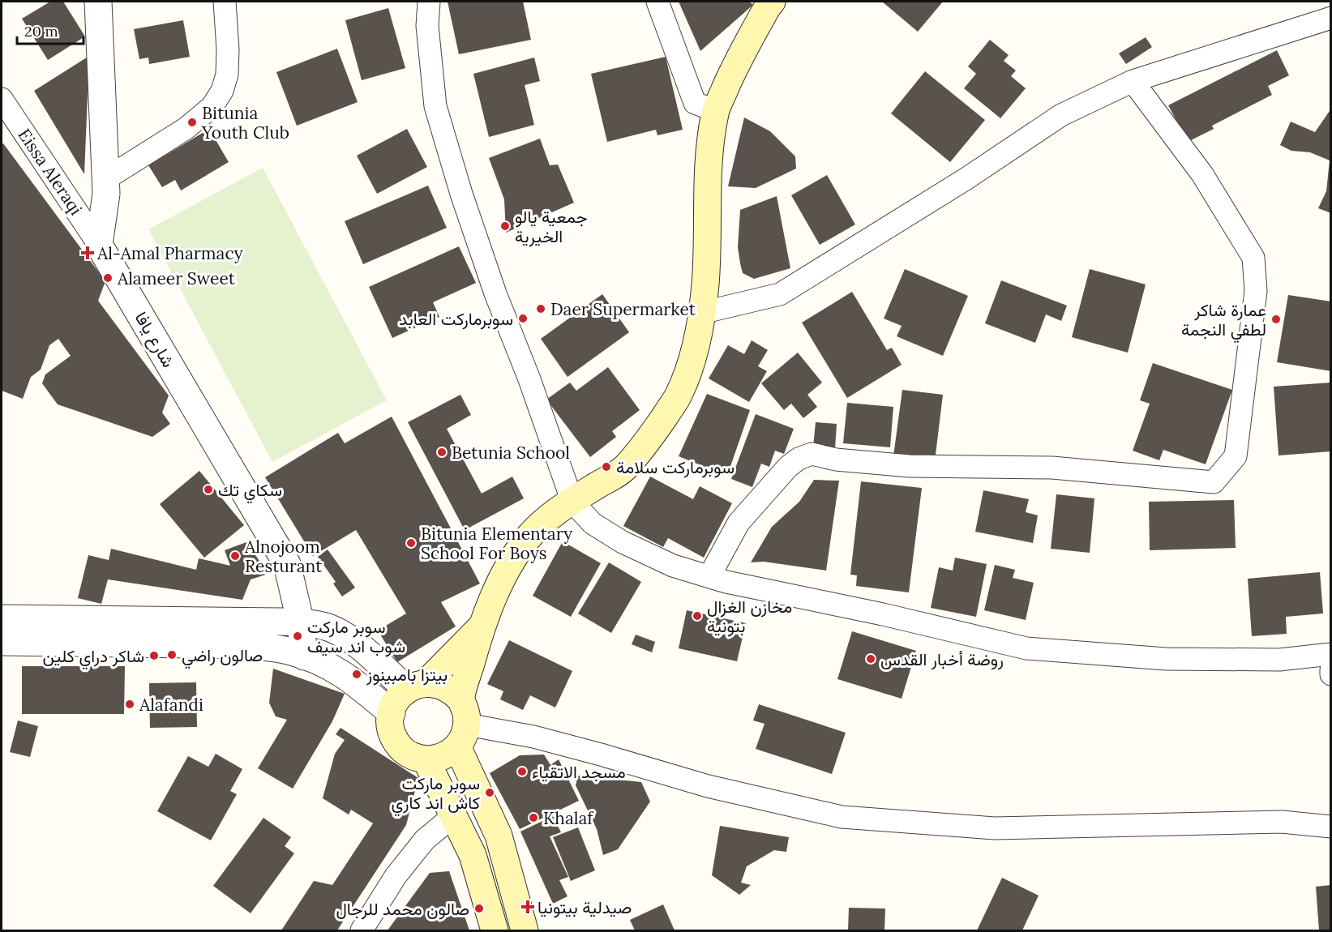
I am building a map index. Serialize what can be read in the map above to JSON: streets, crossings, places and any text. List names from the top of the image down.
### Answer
{
  "streets": {
    "street": ["Eissa Aleraqi", "شارع يافا"]
  },
  "crossings": [
    ["Eissa Aleraqi", "شارع يافا"]
  ],
  "places": {
    "other": [
      "Bitunia Youth Club",
      "جمعية يالو الخيرية",
      "Alameer Sweet",
      "Daer Supermarket",
      "سوبرماركت العابد",
      "عمارة شاكر لطفي النجمة",
      "Betunia School",
      "سوبرماركت سلامة",
      "سكاي تك",
      "Bitunia Elementary School For Boys",
      "Alnojoom Resturant",
      "مخازن الغزال بتونية",
      "سوبر ماركت شوب اند سيف",
      "صالون راضي",
      "شاكر دراي كلين",
      "روضة أخبار القدس",
      "بيتزا بامبينوز",
      "Alafandi",
      "مسجد الاتقياء",
      "سوبر ماركت كاش اند كاري",
      "Khalaf",
      "صالون محمد للرجال"
    ],
    "health": ["Al-Amal Pharmacy", "صيدلية بيتونيا"]
  },
  "scale_bar": "20 m"
}
